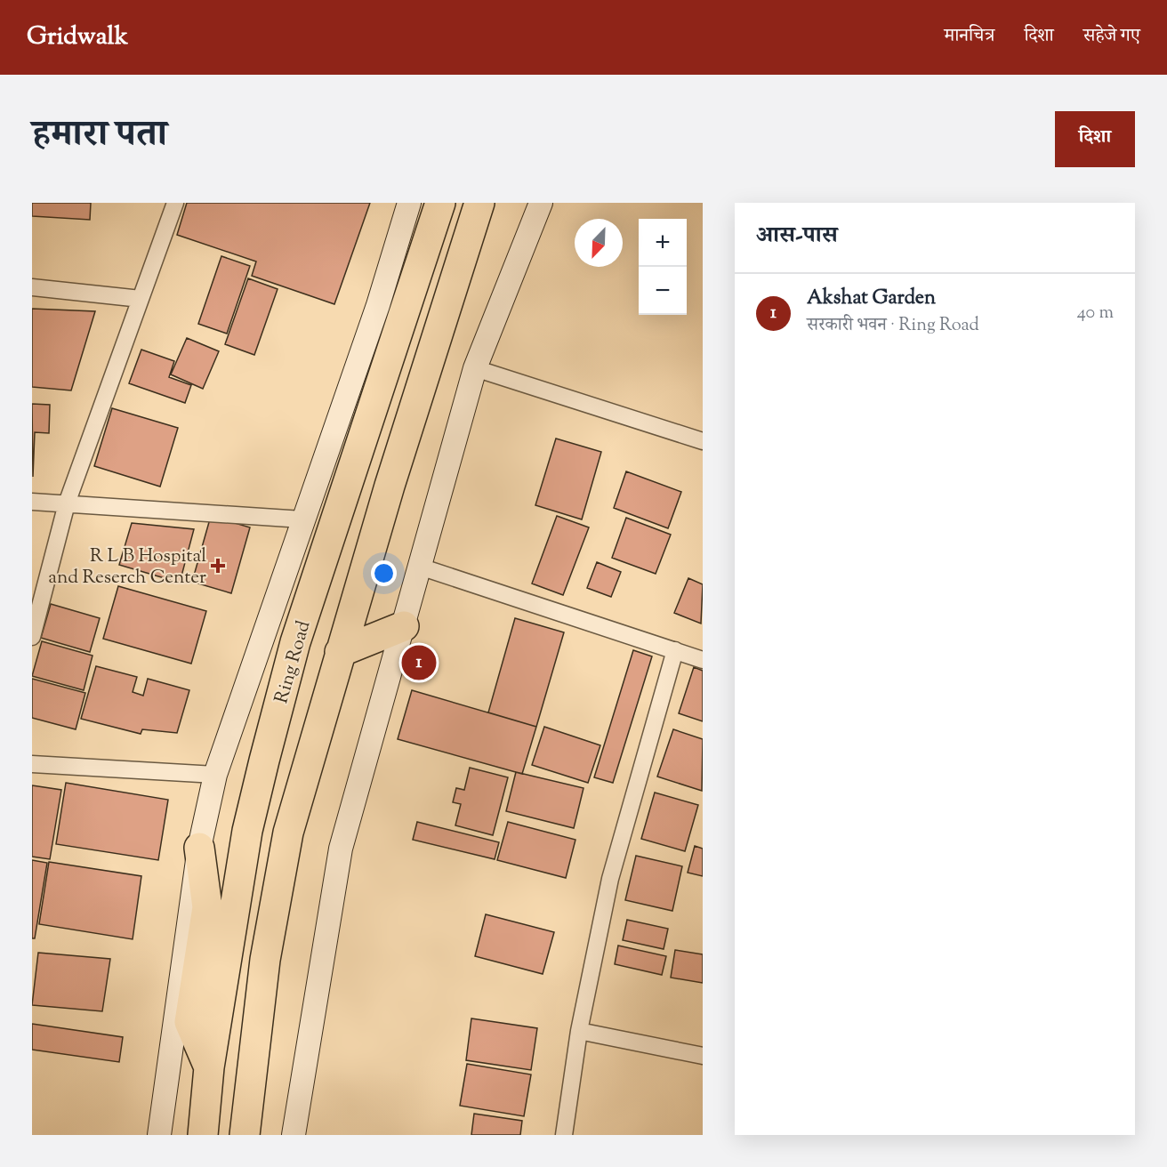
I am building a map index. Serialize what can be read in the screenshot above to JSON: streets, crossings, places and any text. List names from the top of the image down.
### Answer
{
  "streets": {
    "highway": ["Ring Road"]
  },
  "places": {
    "health": ["R L B Hospital and Reserch Center"]
  },
  "north": "bottom left",
  "page": {
    "header": "Gridwalk",
    "nav": ["मानचित्र", "दिशा", "सहेजे गए"],
    "title": "हमारा पता",
    "buttons": "दिशा",
    "heading": "आस-पास",
    "map_buttons": ["+", "−"],
    "list": [
      {
        "mark": "1",
        "name": "Akshat Garden",
        "note": "सरकारी भवन · Ring Road",
        "value": "40 m"
      }
    ],
    "pins": "1"
  }
}
